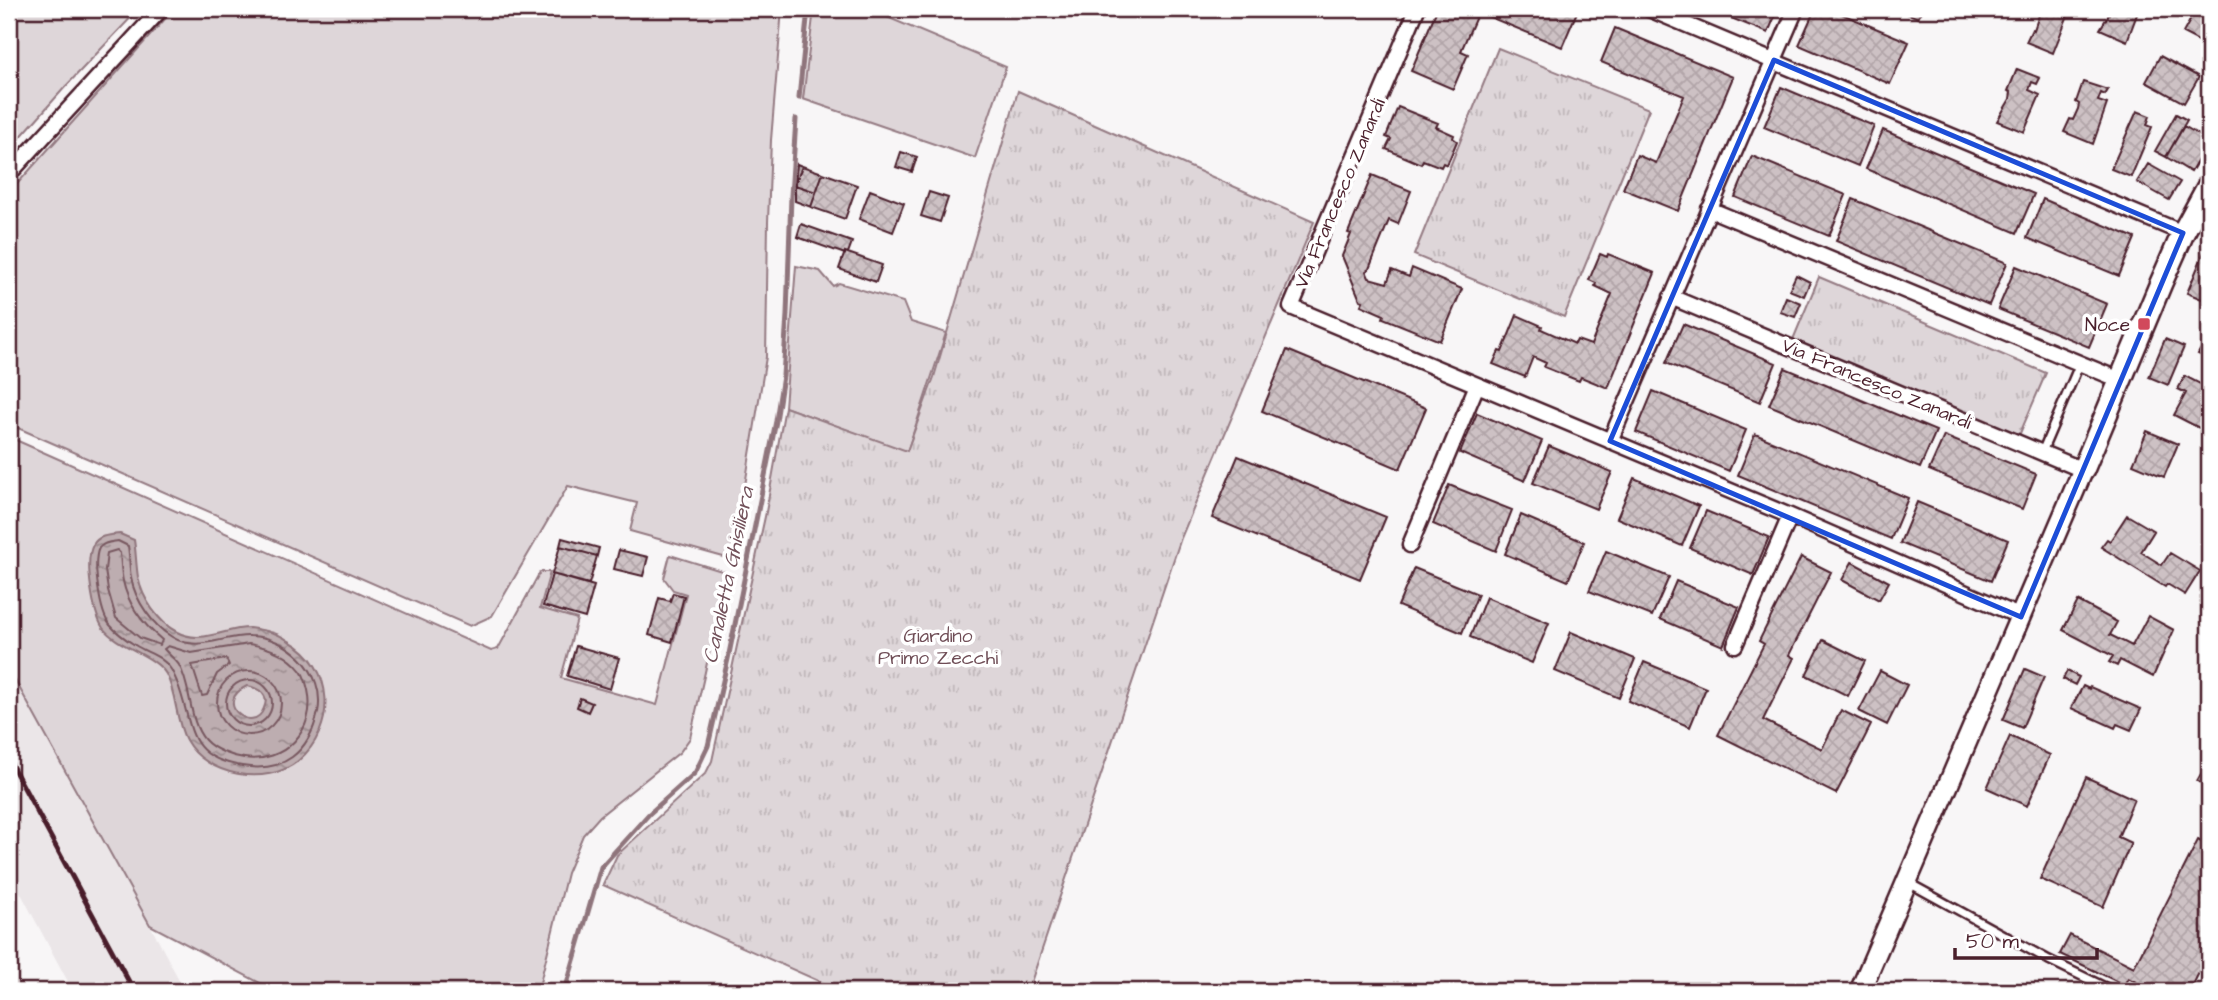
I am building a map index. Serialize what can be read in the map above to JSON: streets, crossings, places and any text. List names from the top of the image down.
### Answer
{
  "streets": {
    "street": ["Via Francesco Zanardi"]
  },
  "water": ["Canaletta Ghisiliera"],
  "parks": ["Giardino Primo Zecchi"],
  "places": {
    "transit": ["Noce"]
  },
  "scale_bar": "50 m"
}
